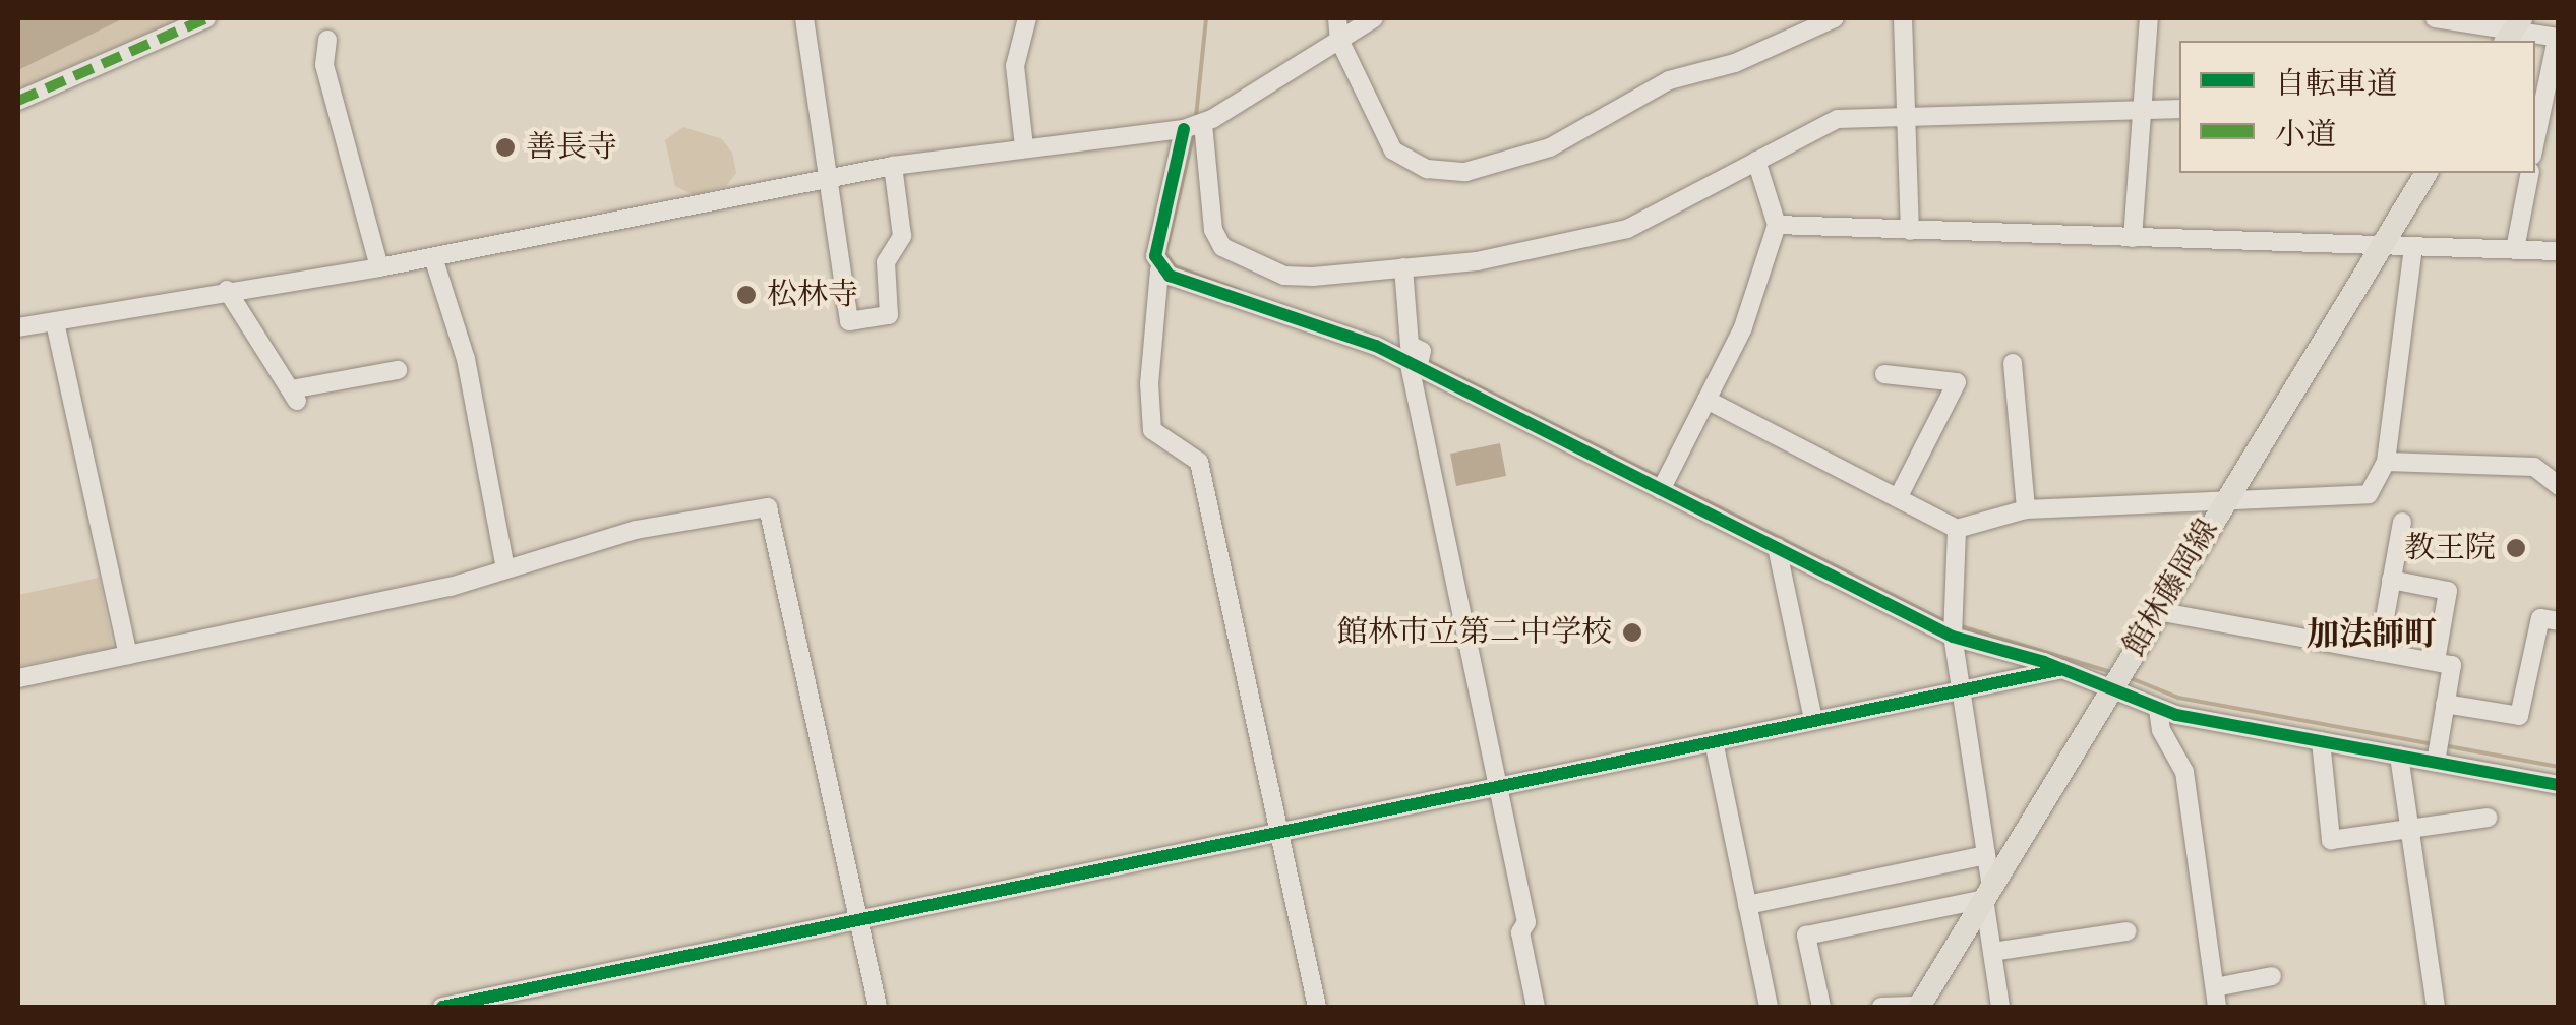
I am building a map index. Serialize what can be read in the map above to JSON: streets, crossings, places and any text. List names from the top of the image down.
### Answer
{
  "streets": {
    "main road": ["館林藤岡線"]
  },
  "districts": ["加法師町"],
  "places": [
    "善長寺",
    "松林寺",
    "教王院",
    "館林市立第二中学校"
  ],
  "legend": ["自転車道", "小道"]
}
